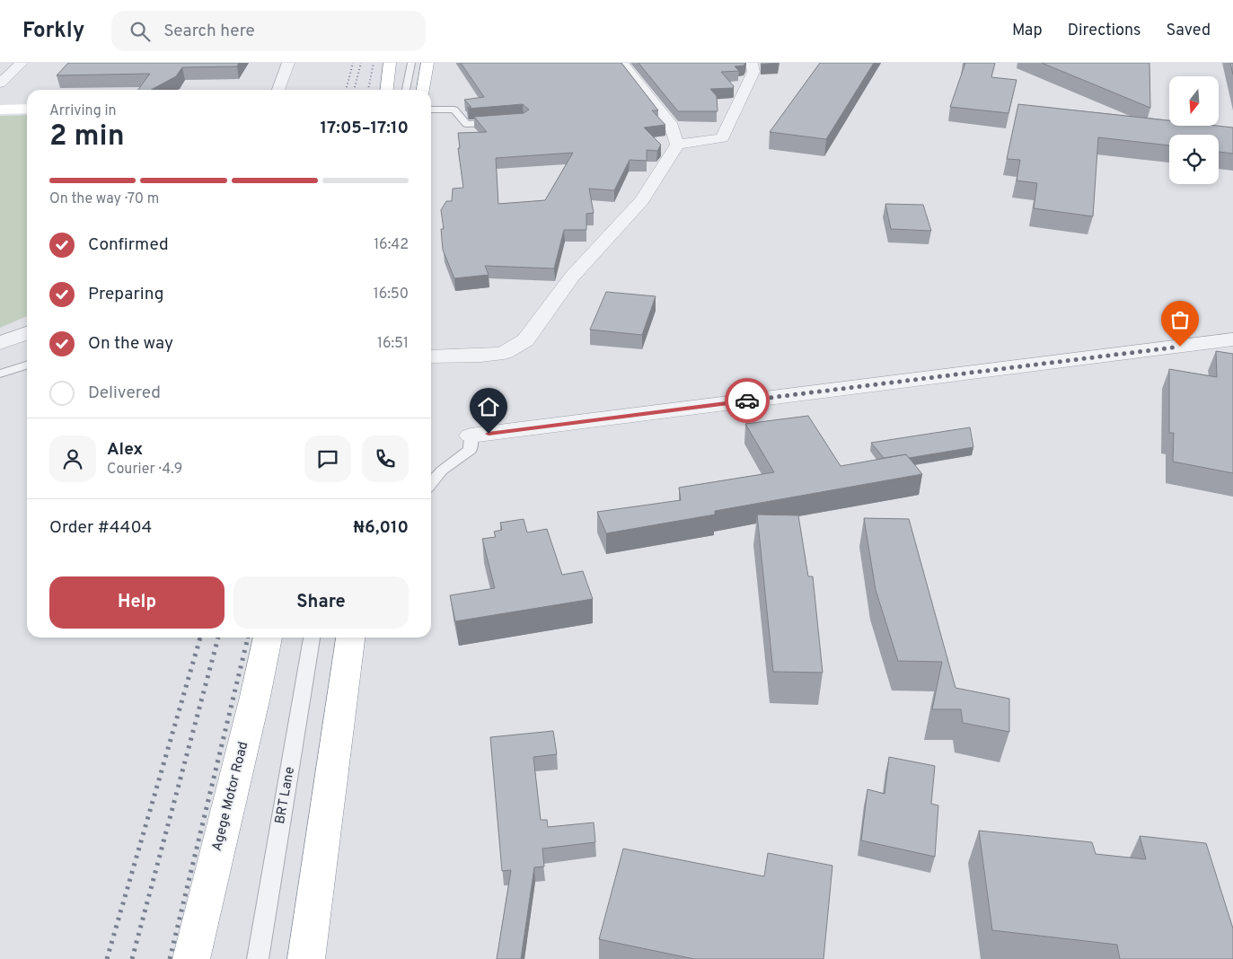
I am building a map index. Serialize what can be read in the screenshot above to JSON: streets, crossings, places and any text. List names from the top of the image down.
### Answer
{
  "streets": {
    "main road": ["Agege Motor Road"],
    "lane": ["BRT Lane"]
  },
  "north": "bottom",
  "page": {
    "header": "Forkly",
    "search": "Search here",
    "nav": ["Map", "Directions", "Saved"],
    "heading": ["2 min", "Arriving in", "17:05–17:10"],
    "panel": [
      "Alex",
      "Courier · 4.9",
      "Order #4404",
      "₦6,010"
    ],
    "bar": "On the way · 70 m",
    "list": [
      ["Confirmed", "16:42"],
      ["Preparing", "16:50"],
      ["On the way", "16:51"],
      "Delivered"
    ],
    "buttons": ["Help", "Share"]
  }
}
